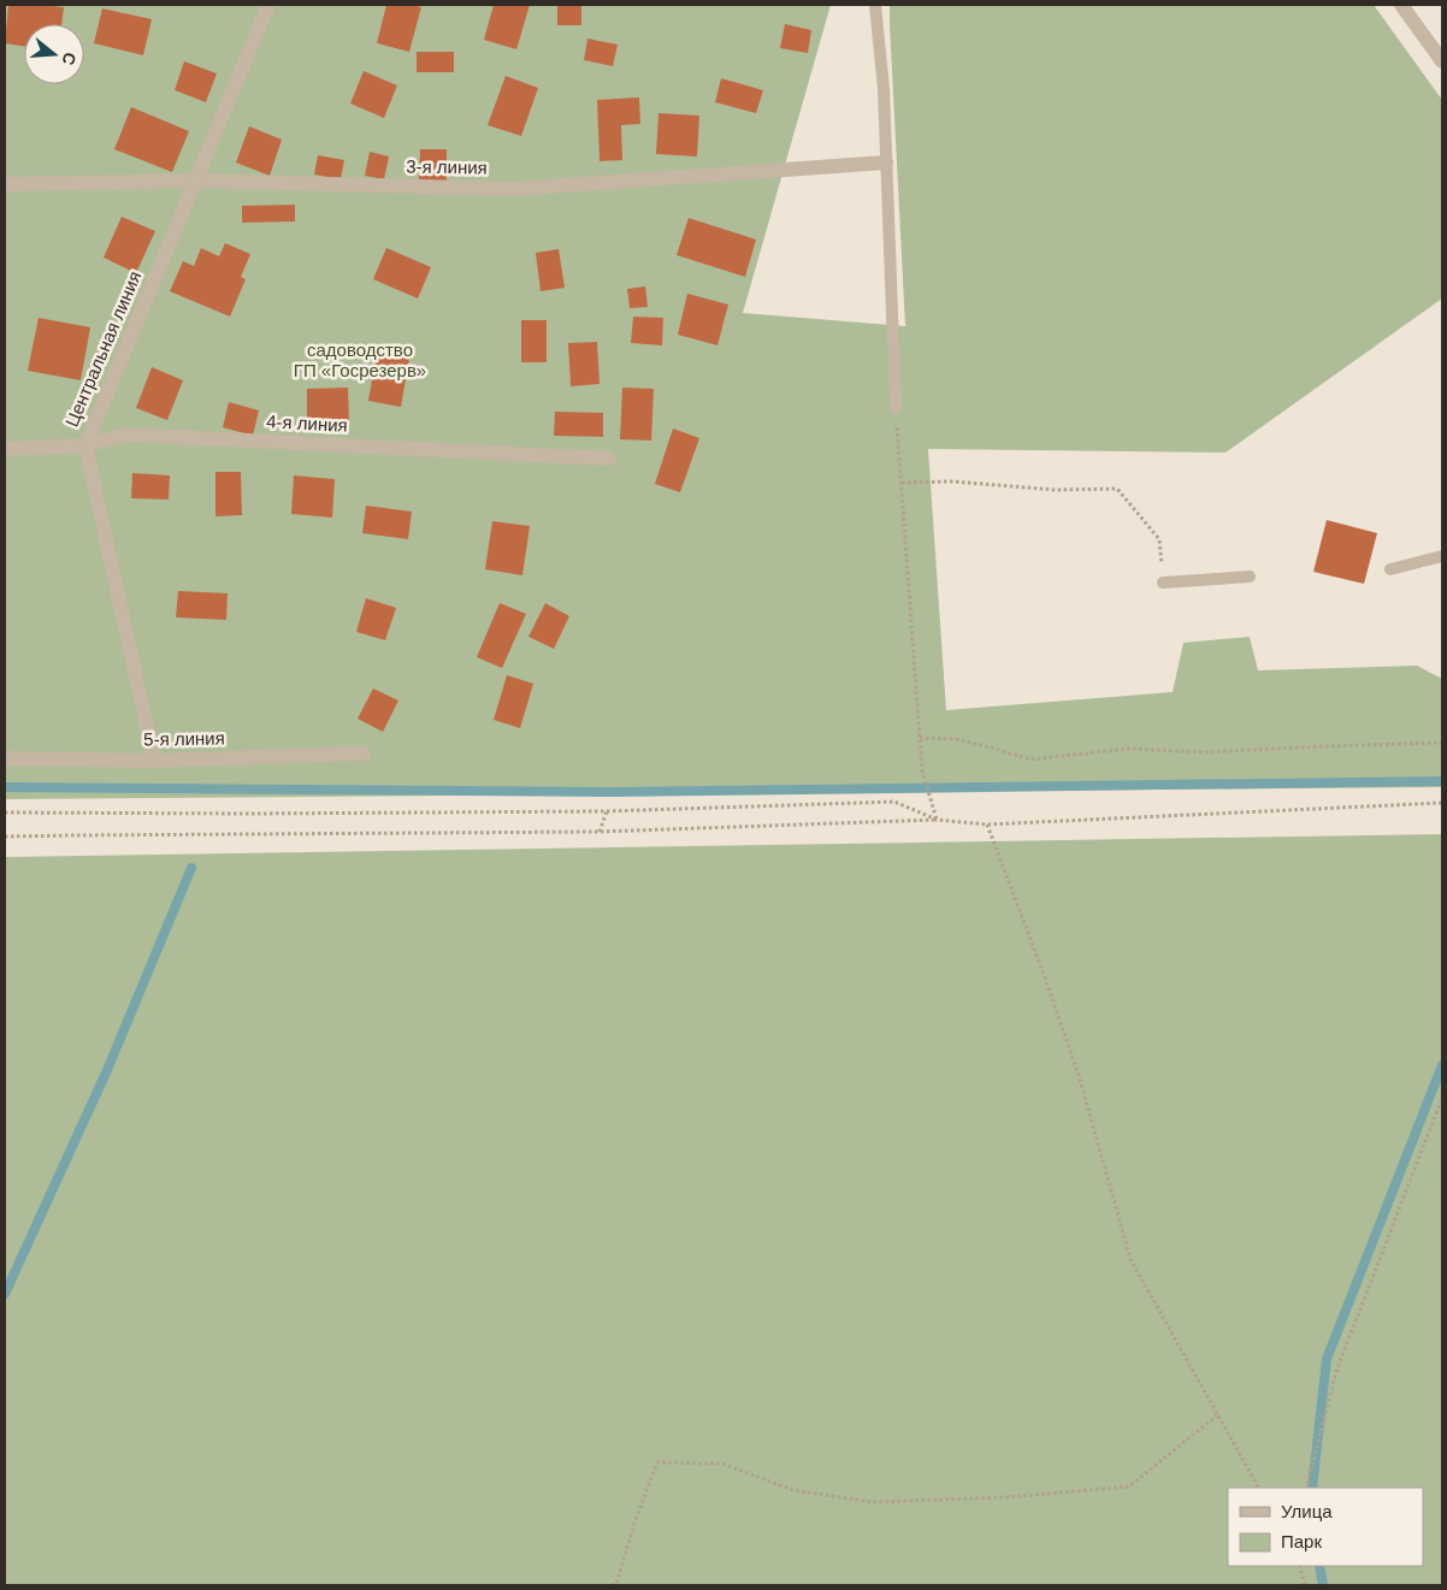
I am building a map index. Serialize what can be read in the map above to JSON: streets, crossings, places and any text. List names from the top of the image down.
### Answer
{
  "streets": {
    "street": [
      "3-я линия",
      "Центральная линия",
      "4-я линия",
      "5-я линия"
    ]
  },
  "crossings": [
    ["3-я линия", "Центральная линия"],
    ["Центральная линия", "4-я линия"],
    ["Центральная линия", "5-я линия"]
  ],
  "parks": ["садоводство ГП «Госрезерв»"],
  "legend": ["Улица", "Парк"],
  "north": "right"
}
